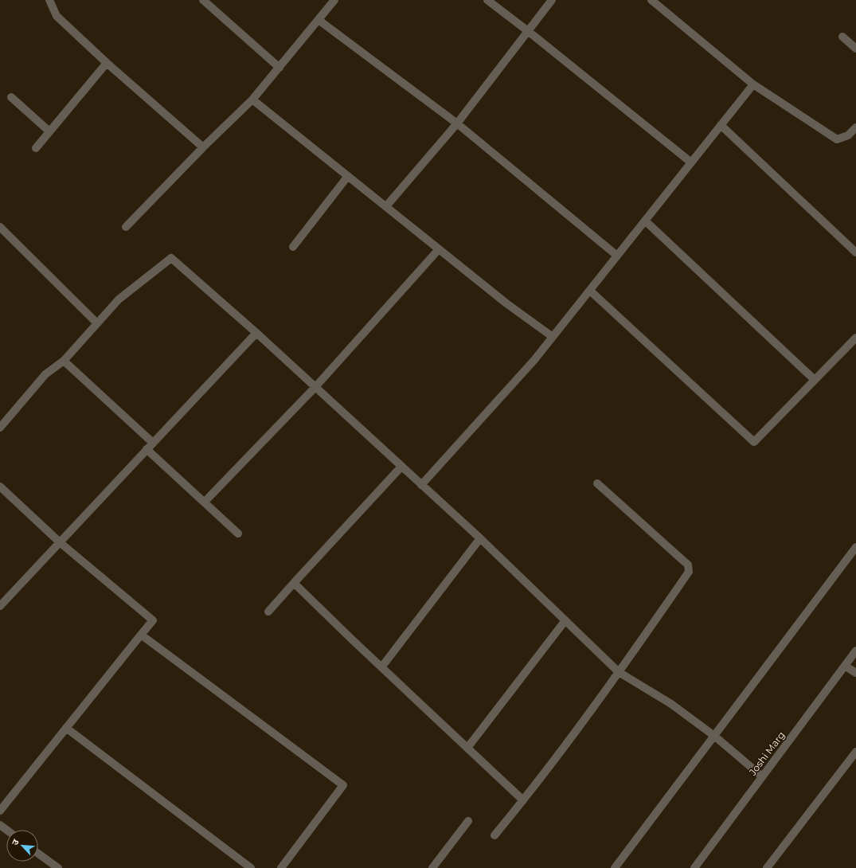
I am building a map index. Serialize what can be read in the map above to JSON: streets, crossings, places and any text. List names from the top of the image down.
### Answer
{
  "streets": {
    "street": ["Joshi Marg"]
  },
  "north": "top left"
}
